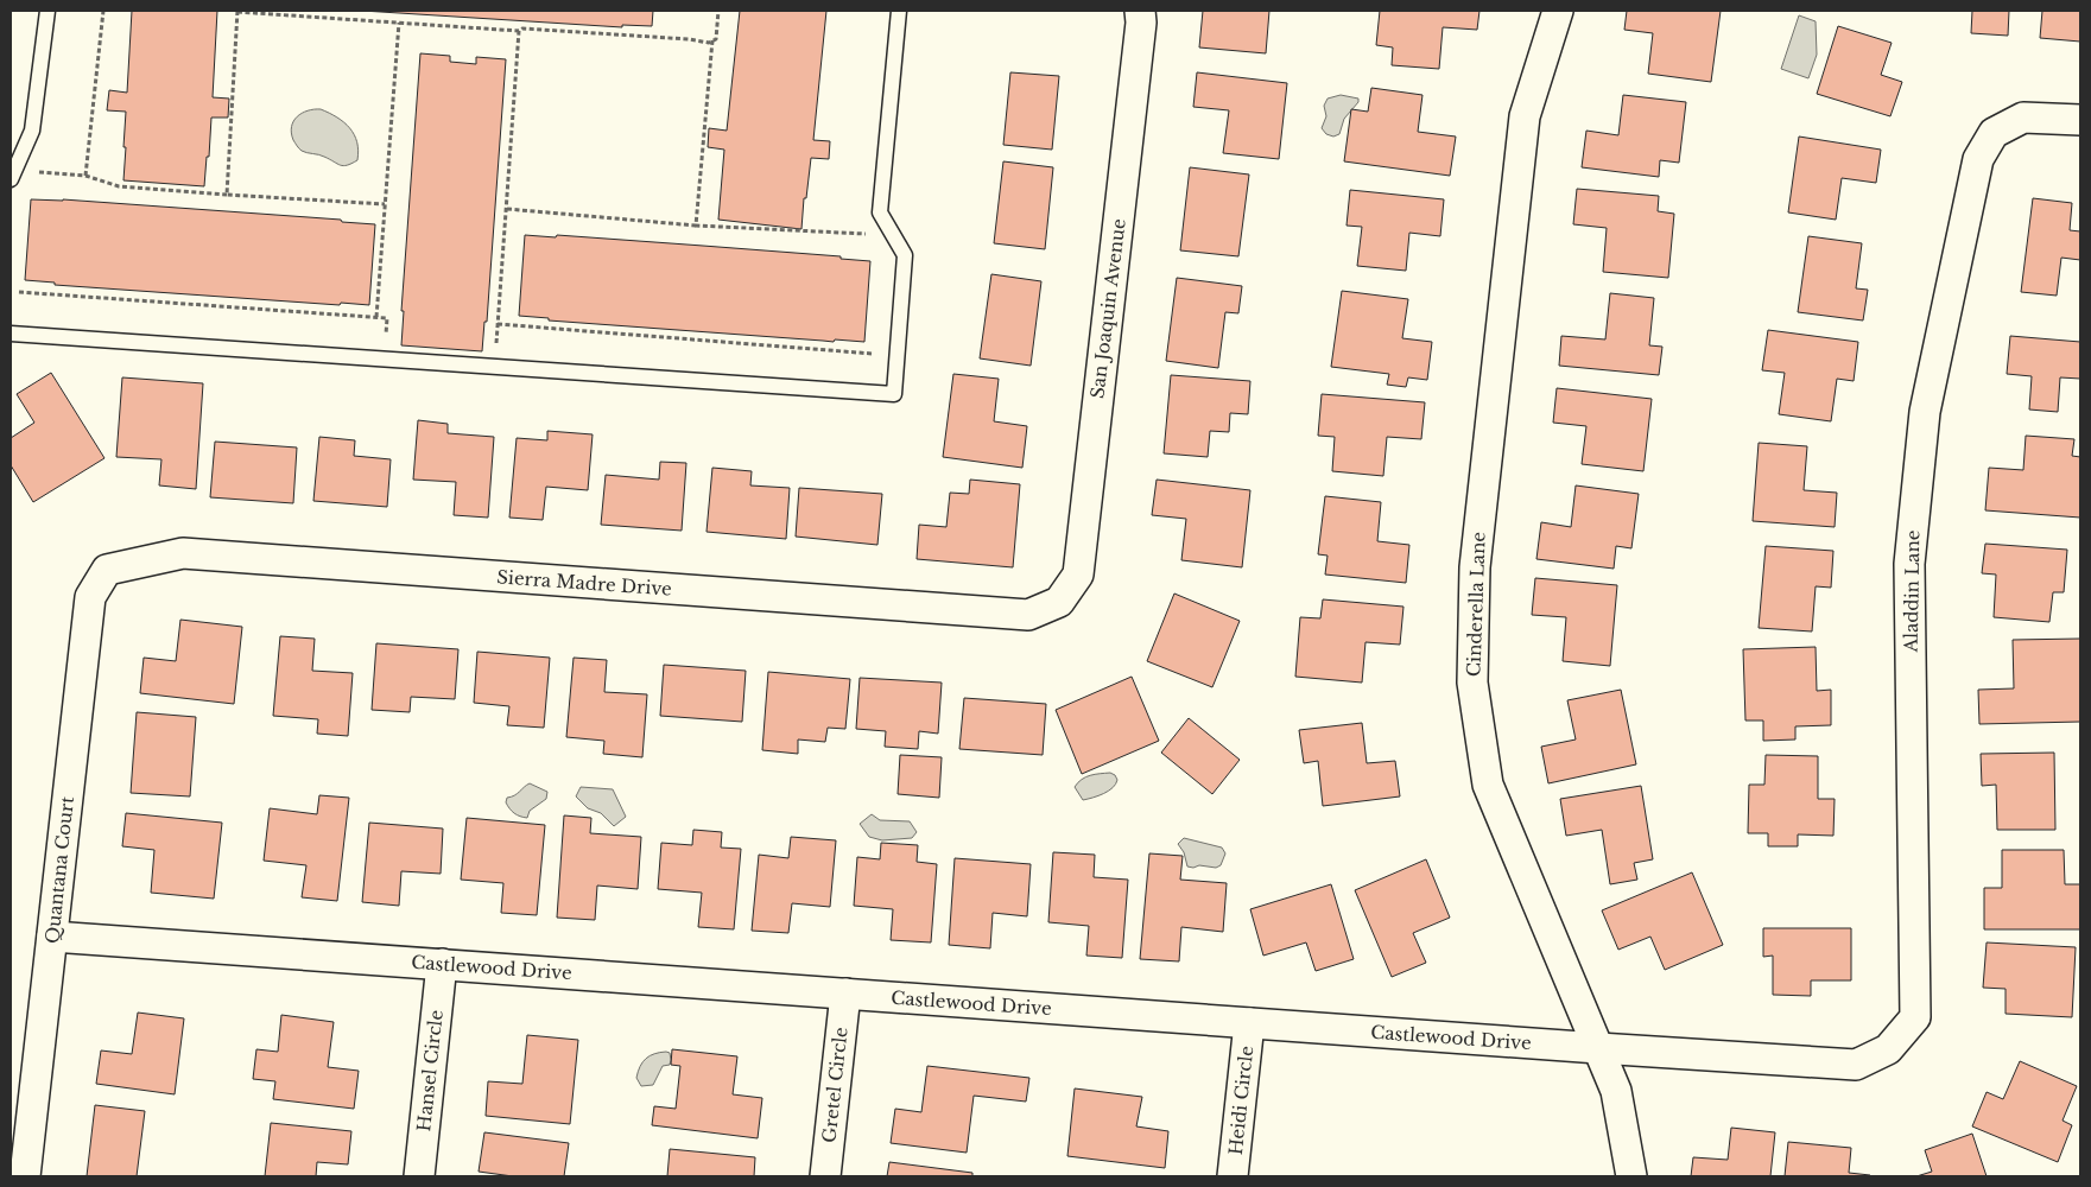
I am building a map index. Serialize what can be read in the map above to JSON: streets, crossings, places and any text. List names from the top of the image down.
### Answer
{
  "streets": {
    "street": [
      "San Joaquin Avenue",
      "Sierra Madre Drive",
      "Aladdin Lane",
      "Cinderella Lane",
      "Quantana Court",
      "Castlewood Drive",
      "Hansel Circle",
      "Gretel Circle",
      "Heidi Circle"
    ]
  },
  "crossings": [
    ["San Joaquin Avenue", "Sierra Madre Drive"],
    ["Sierra Madre Drive", "Quantana Court"],
    ["Aladdin Lane", "Castlewood Drive"],
    ["Cinderella Lane", "Castlewood Drive"],
    ["Quantana Court", "Castlewood Drive"],
    ["Castlewood Drive", "Hansel Circle"],
    ["Castlewood Drive", "Gretel Circle"],
    ["Castlewood Drive", "Heidi Circle"]
  ]
}
